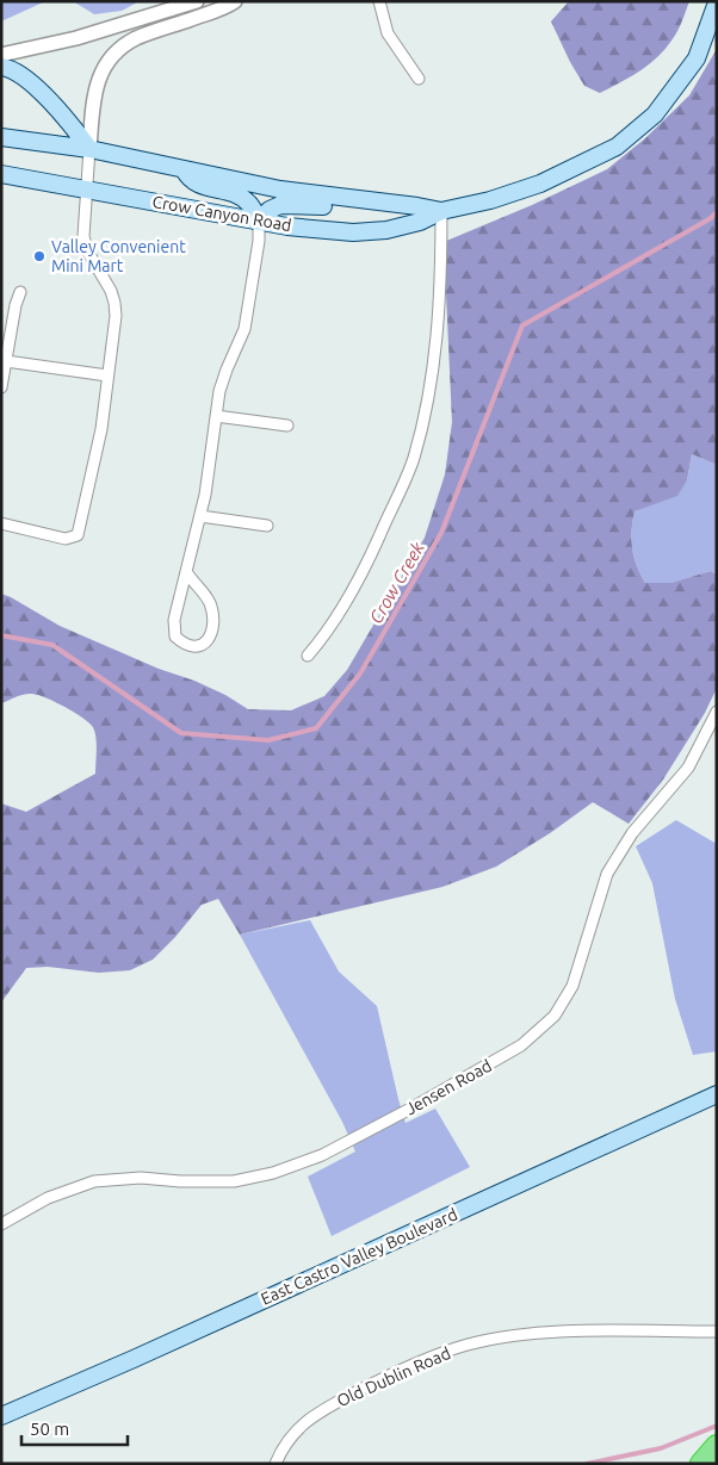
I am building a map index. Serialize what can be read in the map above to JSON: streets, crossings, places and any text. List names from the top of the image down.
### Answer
{
  "streets": {
    "main road": ["Crow Canyon Road", "East Castro Valley Boulevard"],
    "street": ["Jensen Road", "Old Dublin Road"]
  },
  "water": ["Crow Creek"],
  "places": ["Valley Convenient Mini Mart"],
  "scale_bar": "50 m"
}
